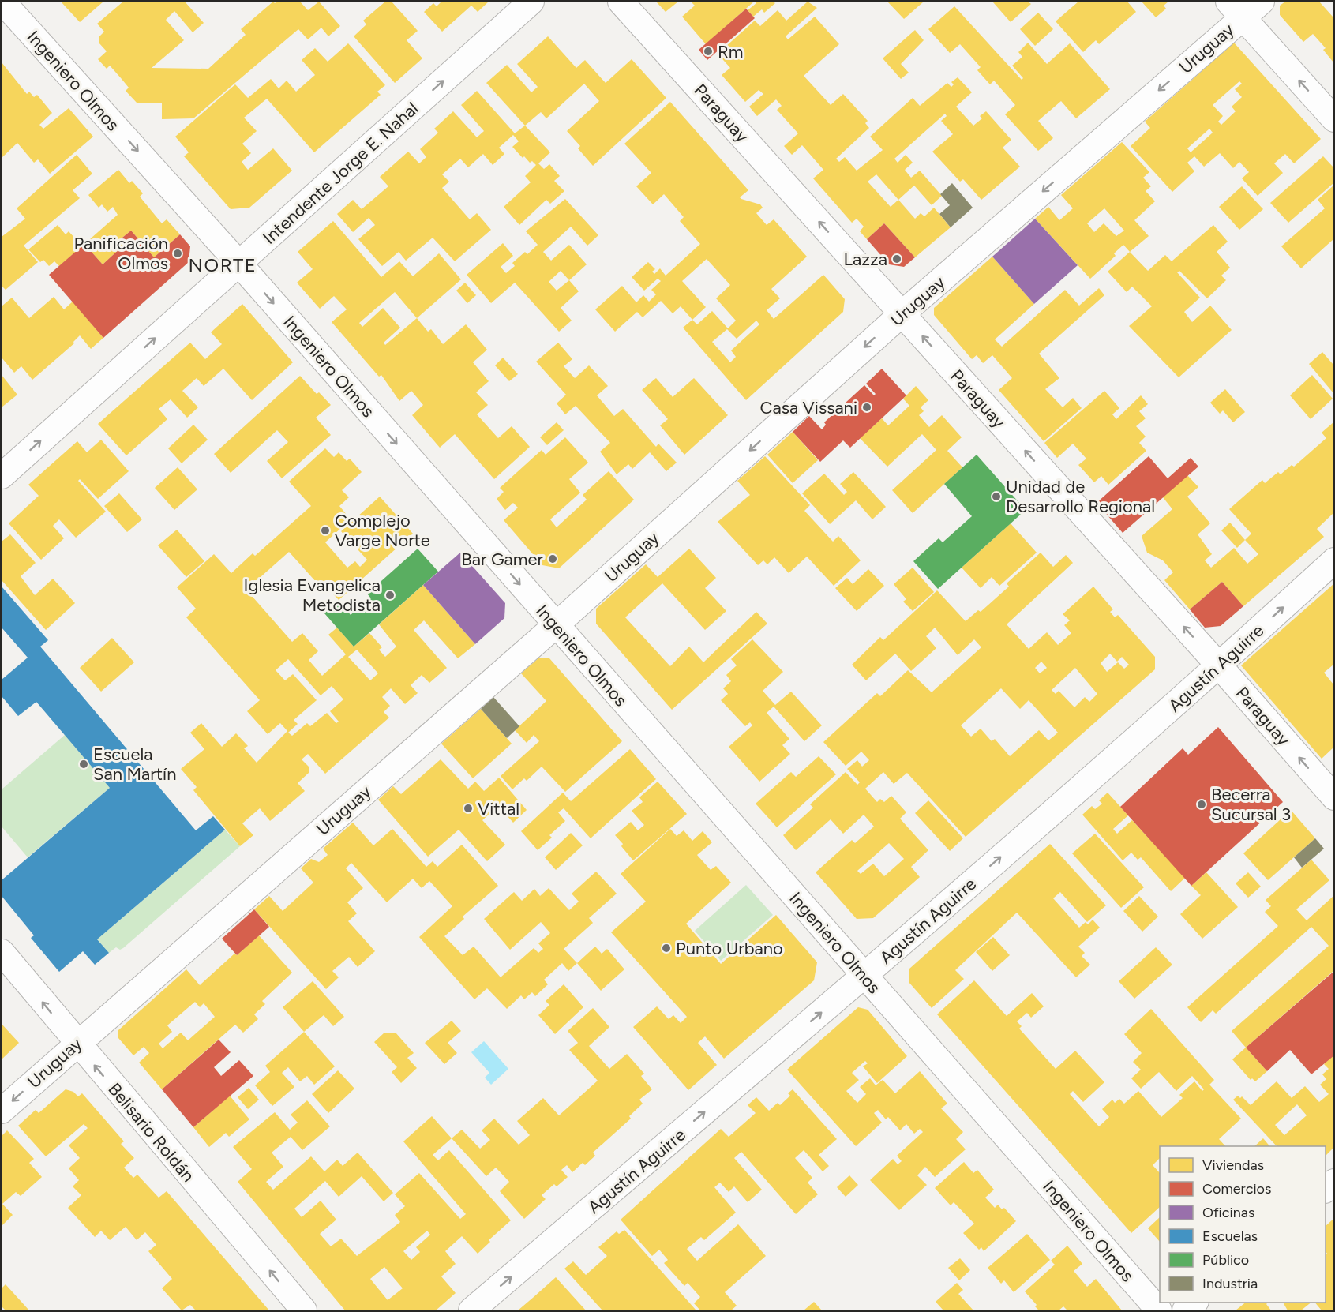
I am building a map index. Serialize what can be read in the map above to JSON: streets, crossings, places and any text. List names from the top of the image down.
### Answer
{
  "streets": {
    "street": [
      "Uruguay",
      "Ingeniero Olmos",
      "Paraguay",
      "Intendente Jorge E. Nahal",
      "Agustín Aguirre",
      "Belisario Roldán"
    ]
  },
  "crossings": [
    ["Uruguay", "Ingeniero Olmos"],
    ["Uruguay", "Paraguay"],
    ["Uruguay", "Belisario Roldán"],
    ["Ingeniero Olmos", "Intendente Jorge E. Nahal"],
    ["Ingeniero Olmos", "Agustín Aguirre"],
    ["Paraguay", "Agustín Aguirre"]
  ],
  "one_way": [
    "Uruguay",
    "Ingeniero Olmos",
    "Paraguay",
    "Intendente Jorge E. Nahal",
    "Agustín Aguirre",
    "Belisario Roldán"
  ],
  "districts": ["NORTE"],
  "places": [
    "Rm",
    "Panificación Olmos",
    "Lazza",
    "Casa Vissani",
    "Unidad de Desarrollo Regional",
    "Complejo Varge Norte",
    "Bar Gamer",
    "Iglesia Evangelica Metodista",
    "Escuela San Martín",
    "Becerra Sucursal 3",
    "Vittal",
    "Punto Urbano"
  ],
  "legend": [
    "Viviendas",
    "Comercios",
    "Oficinas",
    "Escuelas",
    "Público",
    "Industria"
  ]
}
